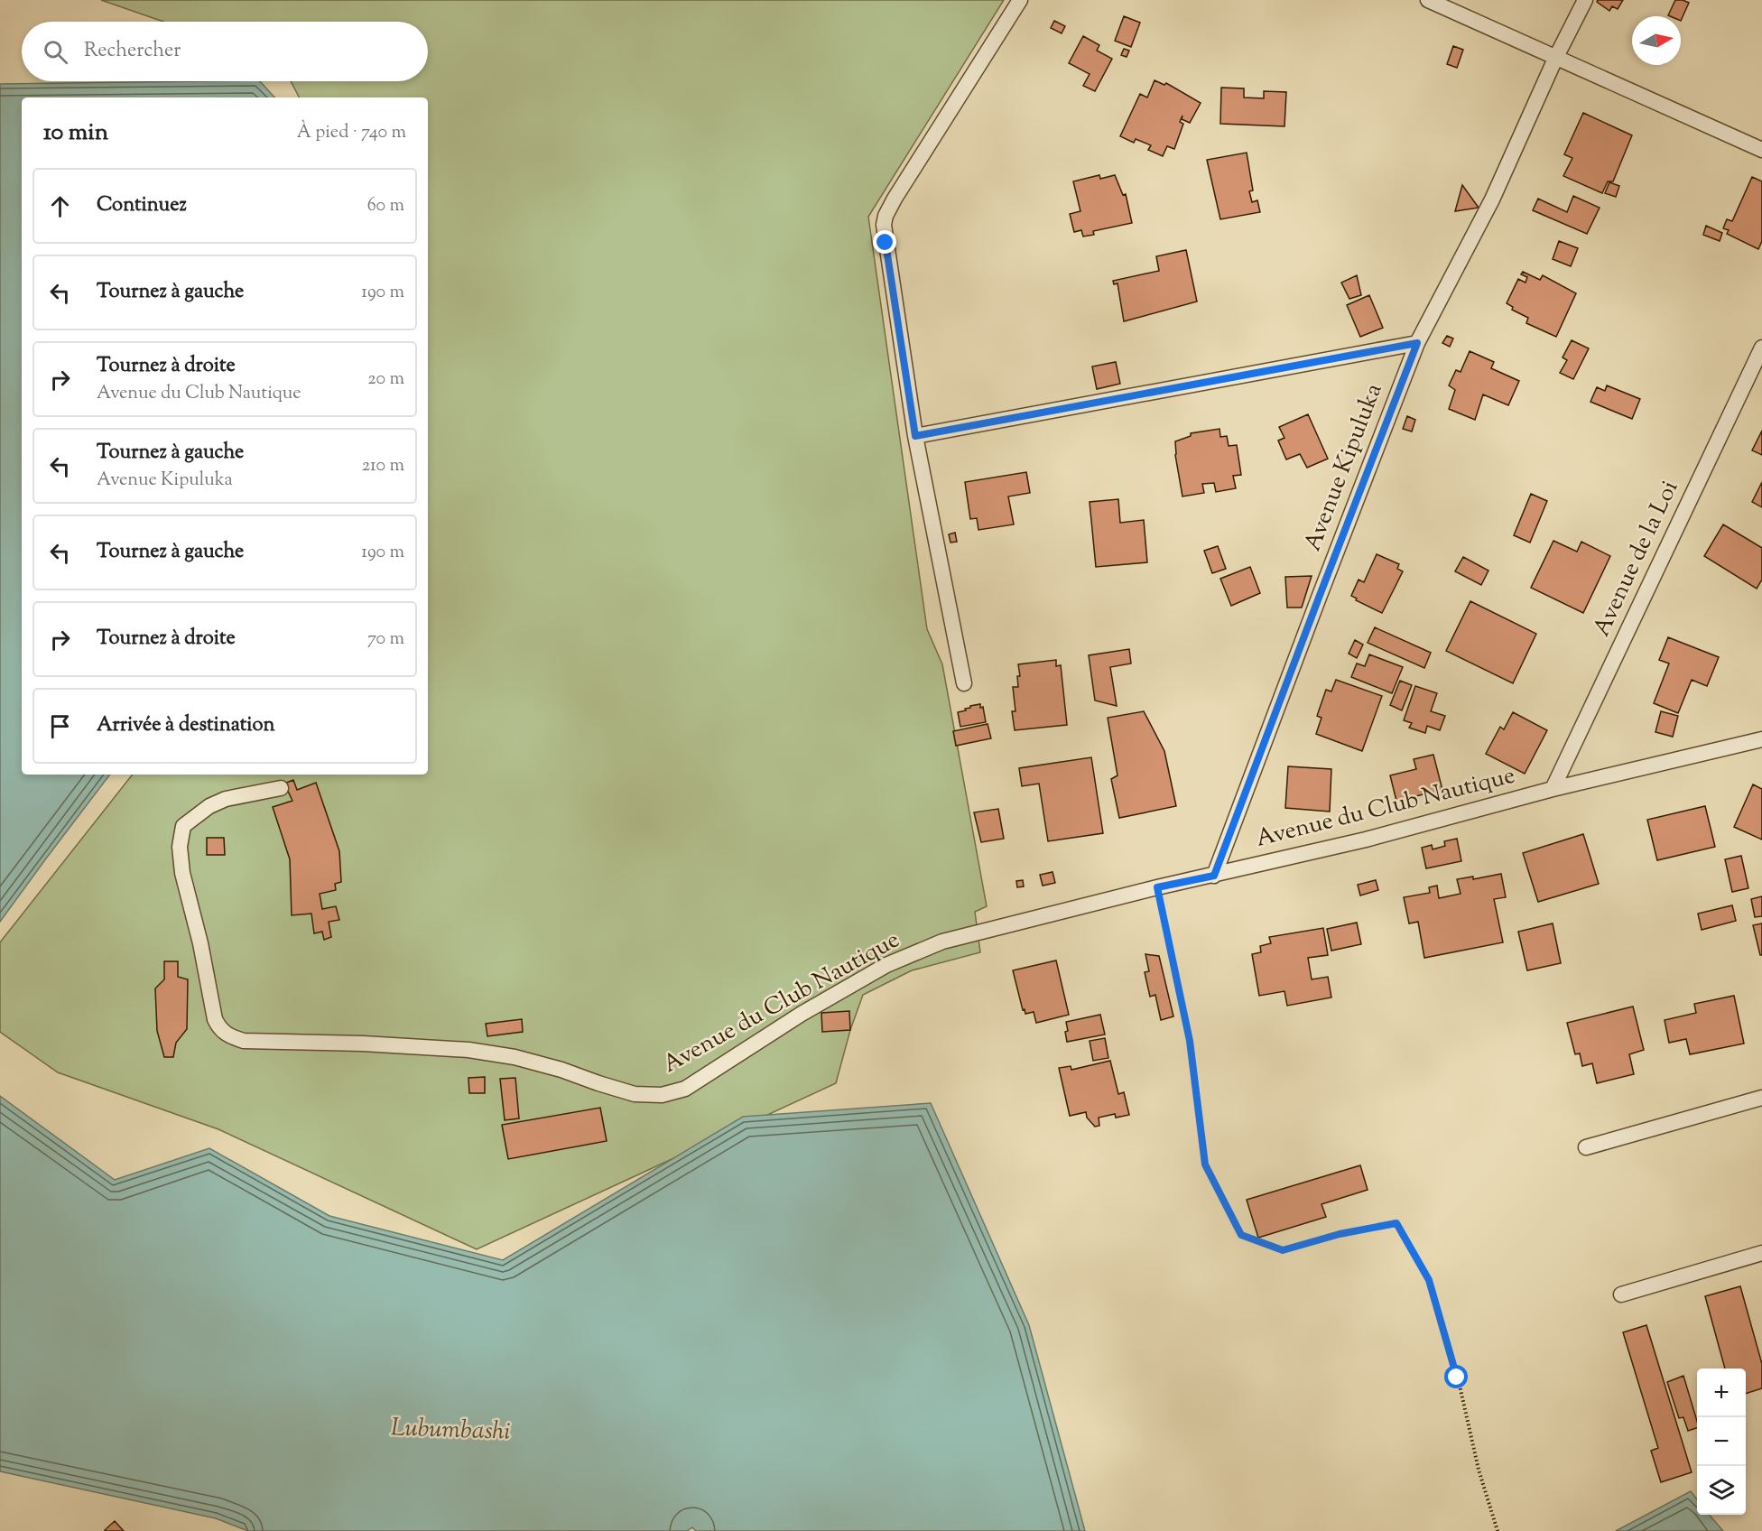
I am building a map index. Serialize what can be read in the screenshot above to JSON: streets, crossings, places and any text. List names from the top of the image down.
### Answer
{
  "streets": {
    "street": ["Avenue Kipuluka", "Avenue de la Loi", "Avenue du Club Nautique"]
  },
  "crossings": [
    ["Avenue Kipuluka", "Avenue du Club Nautique"],
    ["Avenue de la Loi", "Avenue du Club Nautique"]
  ],
  "water": ["Lubumbashi"],
  "north": "right",
  "page": {
    "search": "Rechercher",
    "heading": ["10 min", "À pied · 740 m"],
    "list": [
      ["Continuez", "60 m"],
      ["Tournez à gauche", "190 m"],
      ["Tournez à droite", "Avenue du Club Nautique", "20 m"],
      ["Tournez à gauche", "Avenue Kipuluka", "210 m"],
      ["Tournez à gauche", "190 m"],
      ["Tournez à droite", "70 m"],
      "Arrivée à destination"
    ],
    "map_buttons": ["+", "−"]
  }
}
